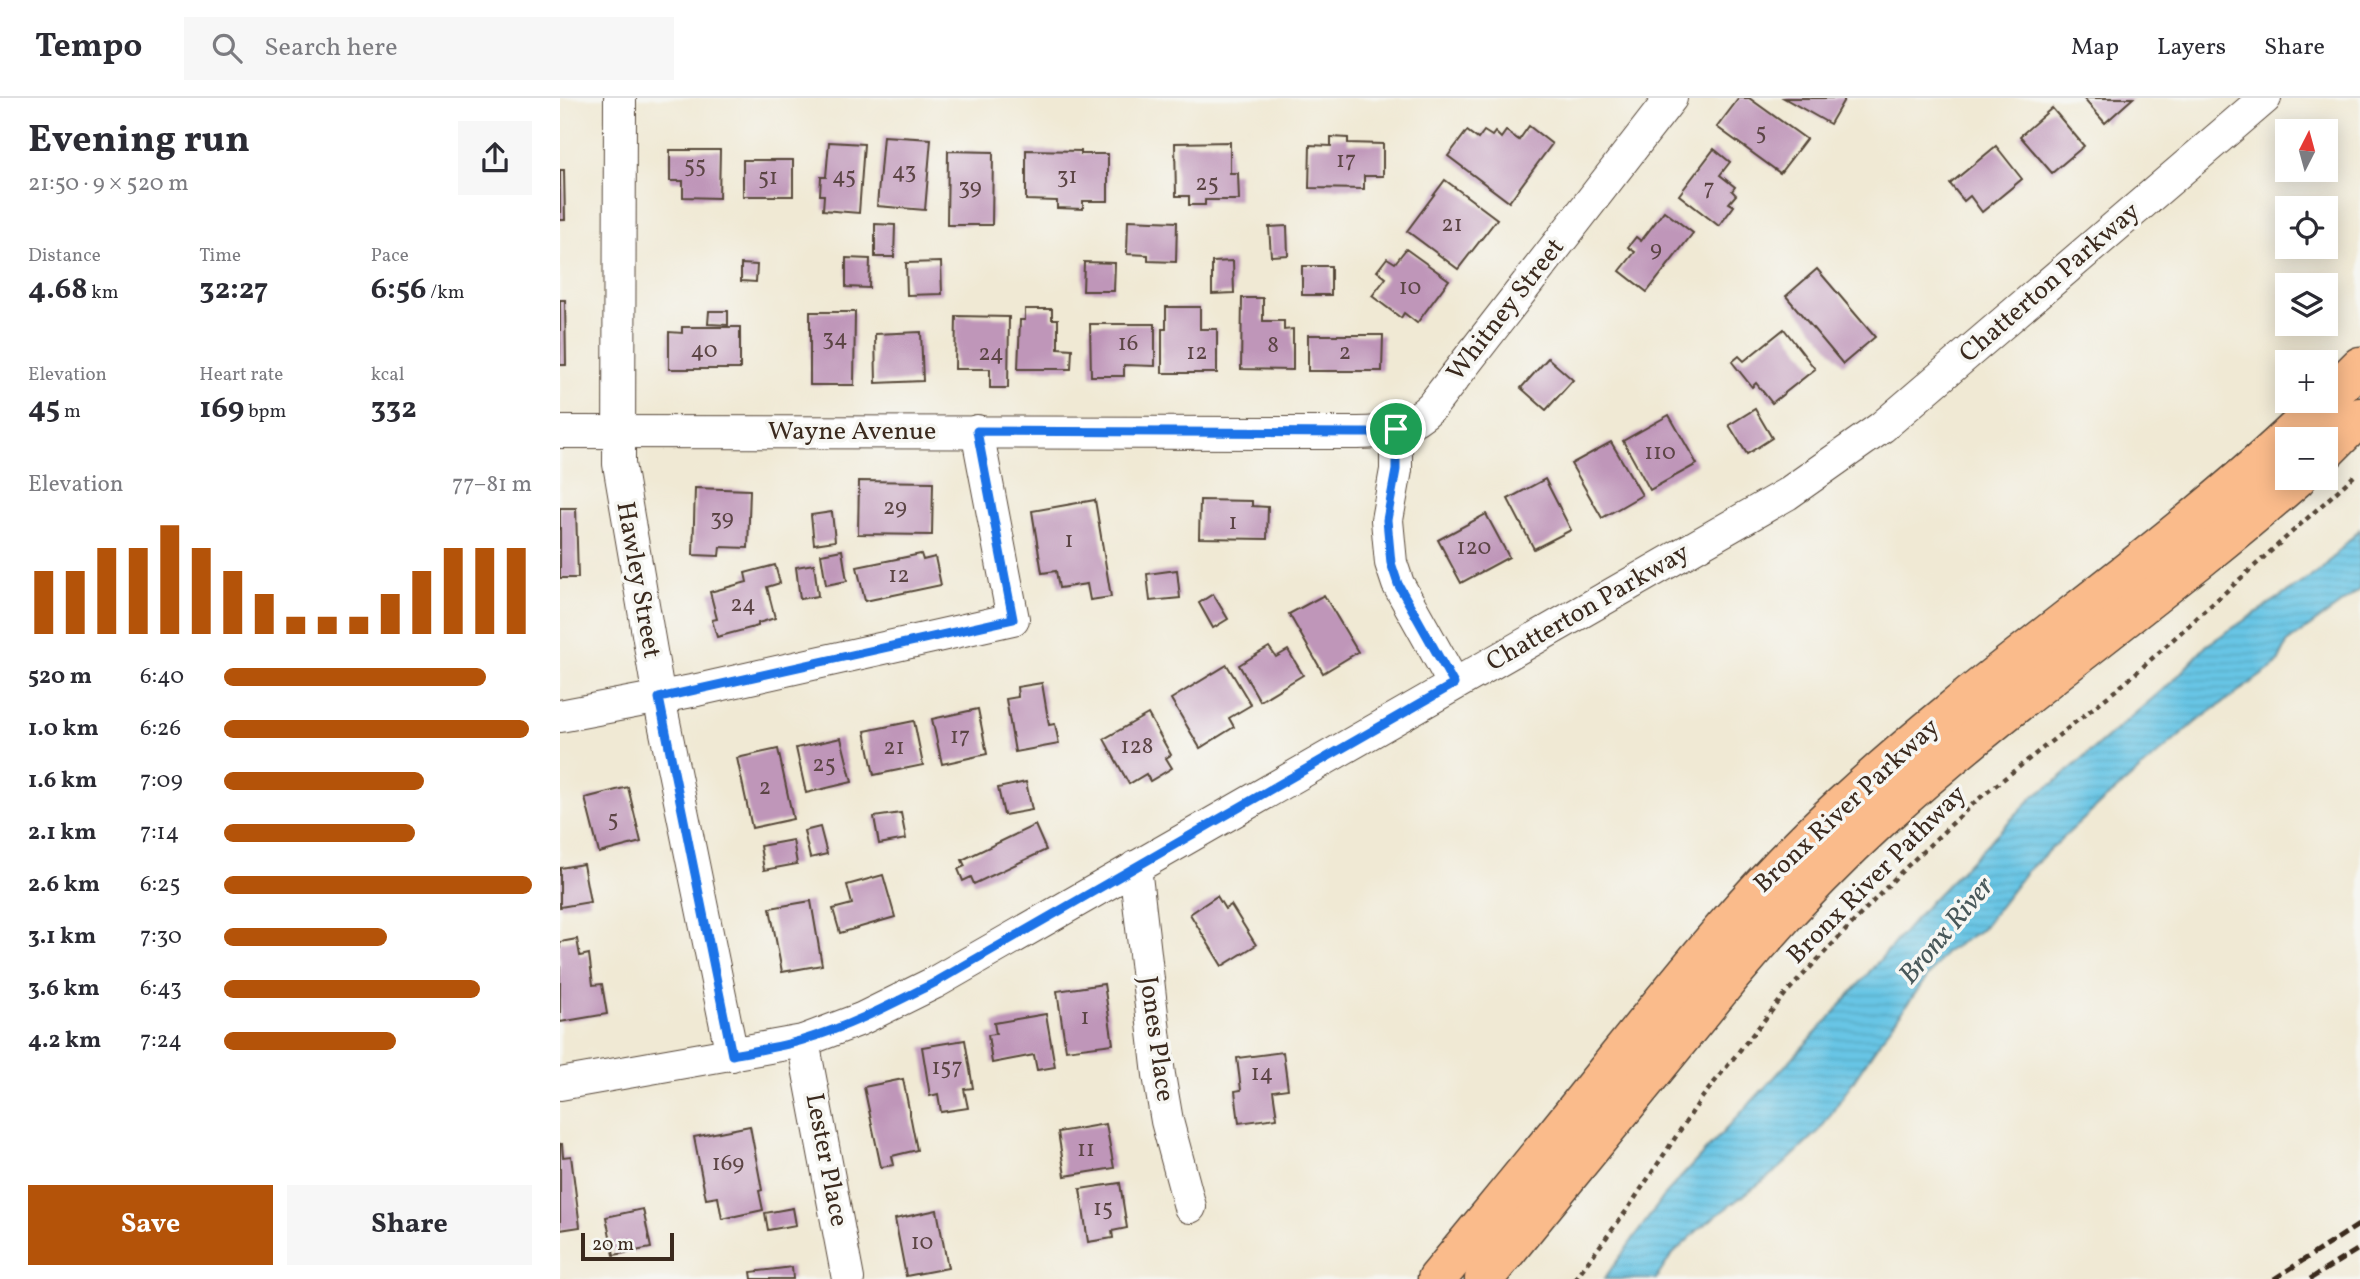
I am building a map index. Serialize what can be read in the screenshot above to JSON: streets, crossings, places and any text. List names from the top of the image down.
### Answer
{
  "streets": {
    "highway": ["Bronx River Parkway"],
    "street": [
      "Chatterton Parkway",
      "Whitney Street",
      "Wayne Avenue",
      "Hawley Street",
      "Jones Place",
      "Lester Place"
    ],
    "path": ["Bronx River Pathway"]
  },
  "crossings": [
    ["Chatterton Parkway", "Hawley Street"],
    ["Chatterton Parkway", "Jones Place"],
    ["Chatterton Parkway", "Lester Place"],
    ["Whitney Street", "Wayne Avenue"],
    ["Wayne Avenue", "Hawley Street"]
  ],
  "water": ["Bronx River"],
  "house_numbers": [
    "5",
    "17",
    "55",
    "43",
    "45",
    "31",
    "51",
    "25",
    "39",
    "7",
    "21",
    "9",
    "10",
    "34",
    "16",
    "8",
    "40",
    "12",
    "2",
    "24",
    "110",
    "29",
    "39",
    "1",
    "1",
    "120",
    "12",
    "24",
    "17",
    "128",
    "21",
    "25",
    "2",
    "5",
    "1",
    "157",
    "14",
    "11",
    "169",
    "15",
    "10"
  ],
  "scale_bar": "20 m",
  "north": "top",
  "page": {
    "header": "Tempo",
    "search": "Search here",
    "nav": ["Map", "Layers", "Share"],
    "heading": ["Evening run", "21:50 · 9 × 520 m"],
    "map_buttons": ["+", "−"],
    "stats": [
      ["Distance", "4.68 km"],
      ["Time", "32:27"],
      ["Pace", "6:56 /km"],
      ["Elevation", "45 m"],
      ["Heart rate", "169 bpm"],
      ["kcal", "332"]
    ],
    "chart": ["Elevation", "77–81 m"],
    "list": [
      {
        "name": "520 m",
        "note": "6:40"
      },
      {
        "name": "1.0 km",
        "note": "6:26"
      },
      {
        "name": "1.6 km",
        "note": "7:09"
      },
      {
        "name": "2.1 km",
        "note": "7:14"
      },
      {
        "name": "2.6 km",
        "note": "6:25"
      },
      {
        "name": "3.1 km",
        "note": "7:30"
      },
      {
        "name": "3.6 km",
        "note": "6:43"
      },
      {
        "name": "4.2 km",
        "note": "7:24"
      }
    ],
    "buttons": ["Save", "Share"],
    "scale": "20 m"
  }
}
